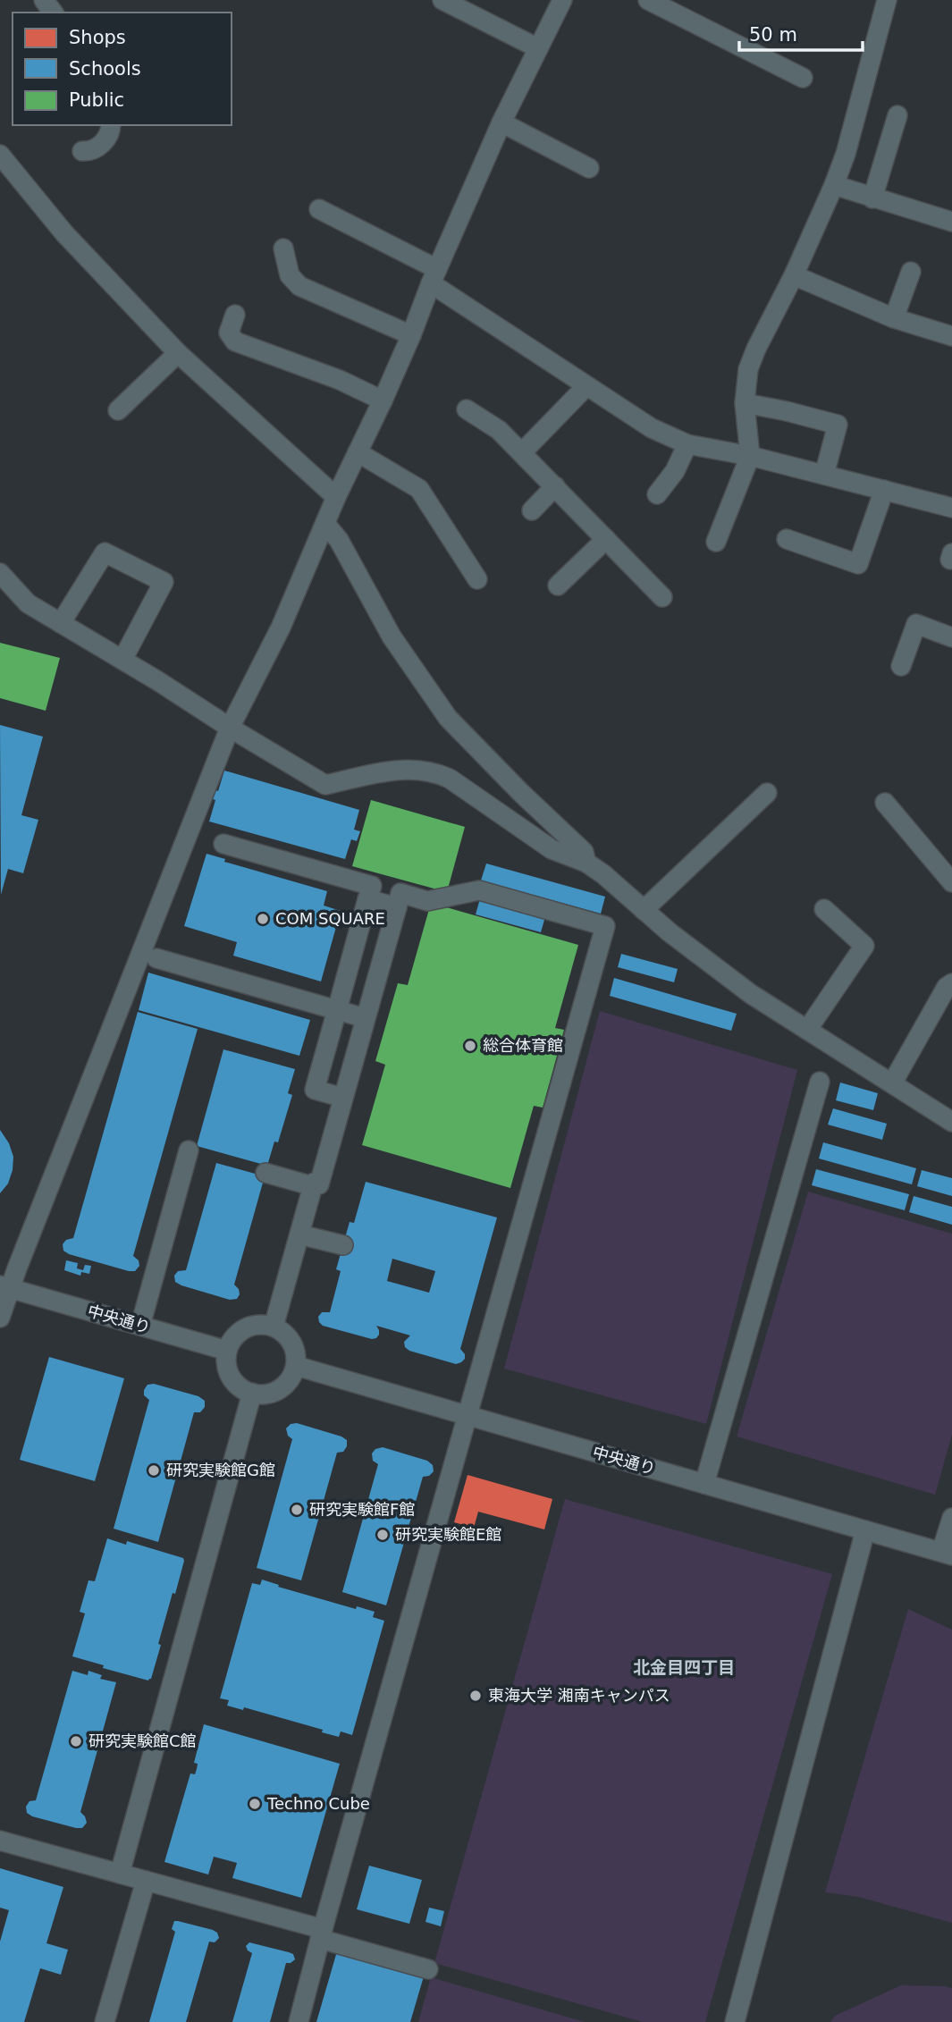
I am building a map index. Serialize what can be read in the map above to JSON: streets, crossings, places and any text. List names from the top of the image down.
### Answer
{
  "streets": {
    "street": ["中央通り"]
  },
  "districts": ["北金目四丁目"],
  "places": [
    "COM SQUARE",
    "総合体育館",
    "研究実験館G館",
    "研究実験館F館",
    "研究実験館E館",
    "東海大学 湘南キャンパス",
    "研究実験館C館",
    "Techno Cube"
  ],
  "legend": ["Shops", "Schools", "Public"],
  "scale_bar": "50 m"
}
